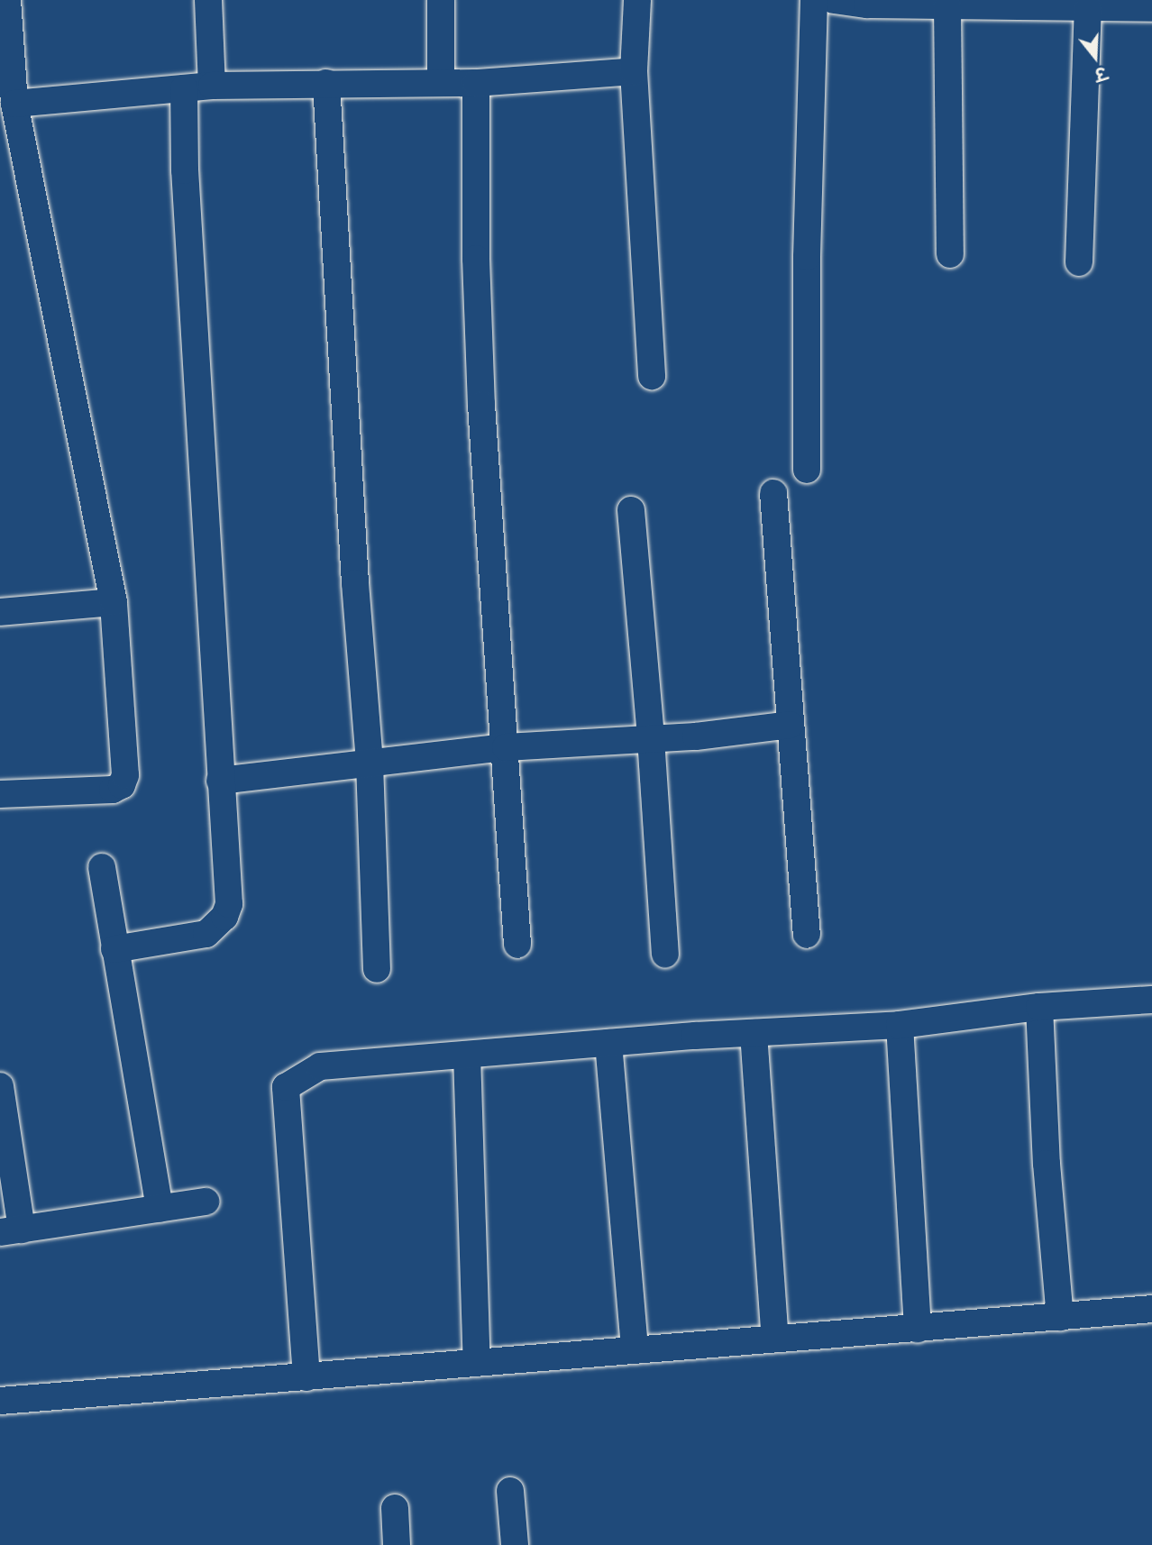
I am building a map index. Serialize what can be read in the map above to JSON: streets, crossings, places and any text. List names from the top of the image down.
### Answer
{
  "north": "bottom"
}
